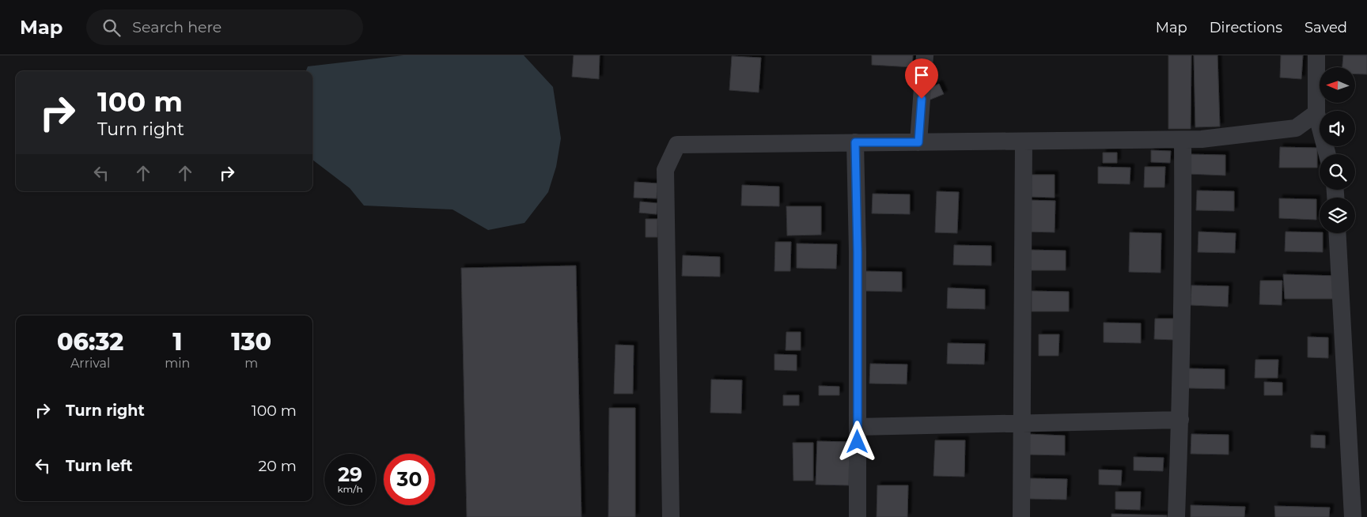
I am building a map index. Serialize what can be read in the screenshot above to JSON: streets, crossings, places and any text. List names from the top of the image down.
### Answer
{
  "north": "left",
  "page": {
    "header": "Map",
    "search": "Search here",
    "nav": ["Map", "Directions", "Saved"],
    "turn": ["100 m", "Turn right"],
    "eta": [
      "06:32",
      "Arrival",
      "1",
      "min",
      "130",
      "m"
    ],
    "list": [
      {
        "name": "Turn right",
        "value": "100 m"
      },
      {
        "name": "Turn left",
        "value": "20 m"
      }
    ],
    "speed": "29 km/h",
    "limit": "30"
  }
}
